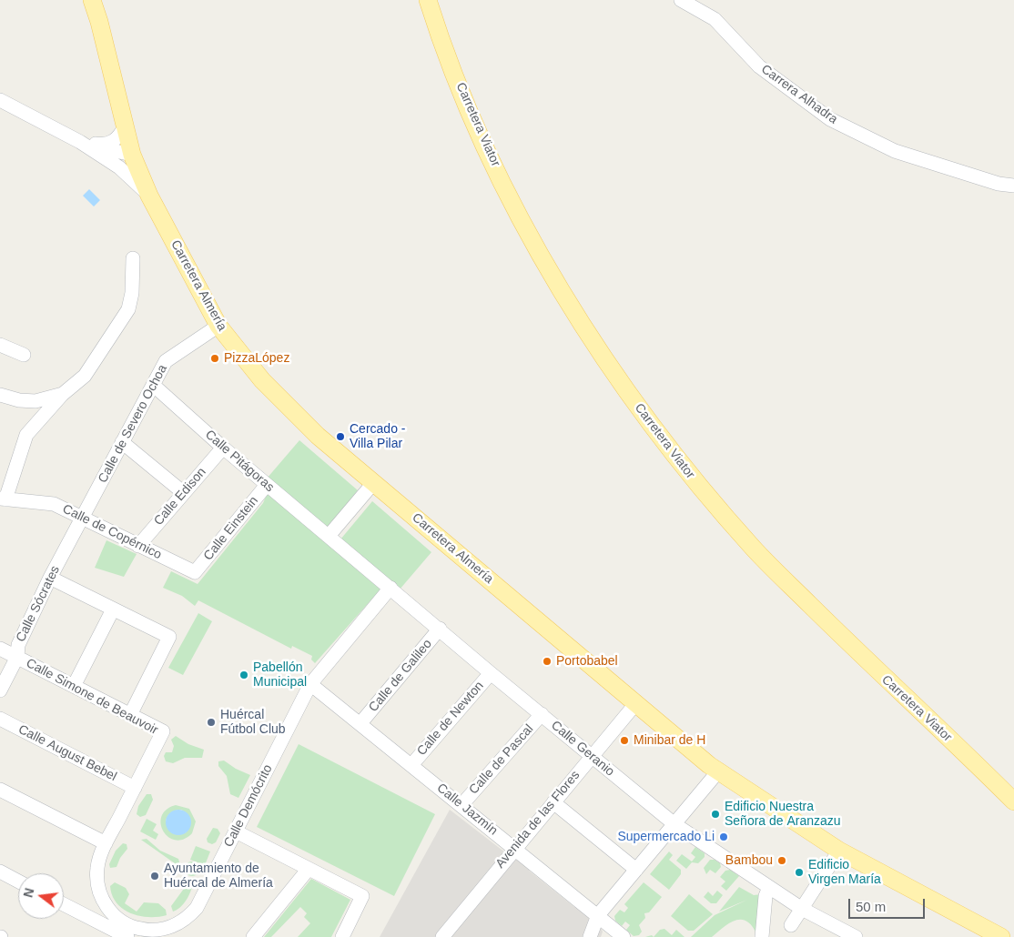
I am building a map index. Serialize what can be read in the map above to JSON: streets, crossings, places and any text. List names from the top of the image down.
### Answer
{
  "streets": {
    "main road": ["Carretera Viator", "Carretera Almería"],
    "street": [
      "Carrera Alhadra",
      "Calle de Severo Ochoa",
      "Calle Pitágoras",
      "Calle Edison",
      "Calle Einstein",
      "Calle de Copérnico",
      "Calle Sócrates",
      "Calle de Galileo",
      "Calle Simone de Beauvoir",
      "Calle de Newton",
      "Calle Geranio",
      "Calle August Bebel",
      "Calle de Pascal",
      "Calle Demócrito",
      "Calle Jazmín",
      "Avenida de las Flores"
    ]
  },
  "crossings": [
    ["Carretera Almería", "Calle de Severo Ochoa"],
    ["Carretera Almería", "Avenida de las Flores"],
    ["Calle de Severo Ochoa", "Calle Pitágoras"],
    ["Calle de Severo Ochoa", "Calle de Copérnico"],
    ["Calle de Severo Ochoa", "Calle Sócrates"],
    ["Calle Pitágoras", "Calle Edison"],
    ["Calle Pitágoras", "Calle Einstein"],
    ["Calle Pitágoras", "Calle Geranio"],
    ["Calle Edison", "Calle de Copérnico"],
    ["Calle Einstein", "Calle de Copérnico"],
    ["Calle de Copérnico", "Calle Sócrates"],
    ["Calle Sócrates", "Calle Simone de Beauvoir"],
    ["Calle de Galileo", "Calle Geranio"],
    ["Calle de Galileo", "Calle Jazmín"],
    ["Calle Simone de Beauvoir", "Calle August Bebel"],
    ["Calle de Newton", "Calle Geranio"],
    ["Calle de Newton", "Calle Jazmín"],
    ["Calle Geranio", "Calle de Pascal"],
    ["Calle Geranio", "Calle Demócrito"],
    ["Calle Geranio", "Avenida de las Flores"],
    ["Calle de Pascal", "Calle Jazmín"],
    ["Calle Demócrito", "Calle Jazmín"],
    ["Calle Jazmín", "Avenida de las Flores"]
  ],
  "places": [
    "PizzaLópez",
    "Cercado - Villa Pilar",
    "Portobabel",
    "Pabellón Municipal",
    "Huércal Fútbol Club",
    "Minibar de H",
    "Edificio Nuestra Señora de Aranzazu",
    "Supermercado Li",
    "Bambou",
    "Edificio Virgen María",
    "Ayuntamiento de Huércal de Almería"
  ],
  "scale_bar": "50 m",
  "north": "left"
}
